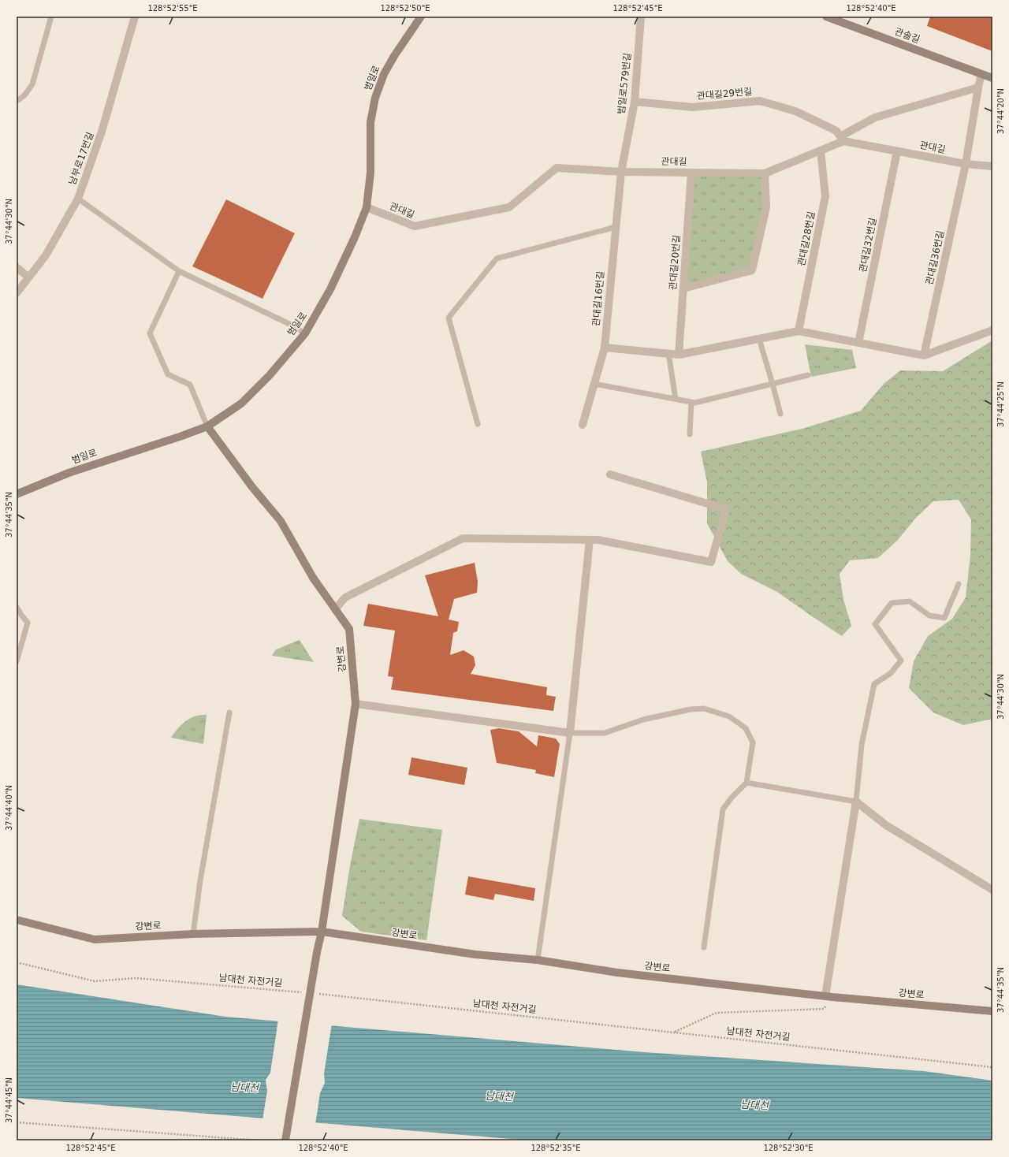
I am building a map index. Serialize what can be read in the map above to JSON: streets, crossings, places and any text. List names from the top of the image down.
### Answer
{
  "streets": {
    "street": [
      "관솔길",
      "범일로",
      "범일로579번길",
      "관대길29번길",
      "관대길",
      "남부로17번길",
      "관대길28번길",
      "관대길32번길",
      "관대길36번길",
      "관대길20번길",
      "관대길16번길",
      "강변로"
    ],
    "path": ["남대천 자전거길"]
  },
  "crossings": [
    ["범일로", "관대길"],
    ["범일로", "강변로"],
    ["범일로579번길", "관대길29번길"],
    ["범일로579번길", "관대길"],
    ["범일로579번길", "관대길16번길"],
    ["관대길29번길", "관대길"],
    ["관대길", "관대길28번길"],
    ["관대길", "관대길32번길"],
    ["관대길", "관대길36번길"],
    ["관대길", "관대길20번길"],
    ["관대길", "관대길16번길"]
  ],
  "water": ["남대천"],
  "coordinates": [
    "128°52'55\"E",
    "128°52'50\"E",
    "128°52'45\"E",
    "128°52'40\"E",
    "37°44'20\"N",
    "37°44'30\"N",
    "37°44'25\"N",
    "37°44'35\"N",
    "37°44'40\"N",
    "37°44'45\"N",
    "128°52'35\"E",
    "128°52'30\"E"
  ]
}
